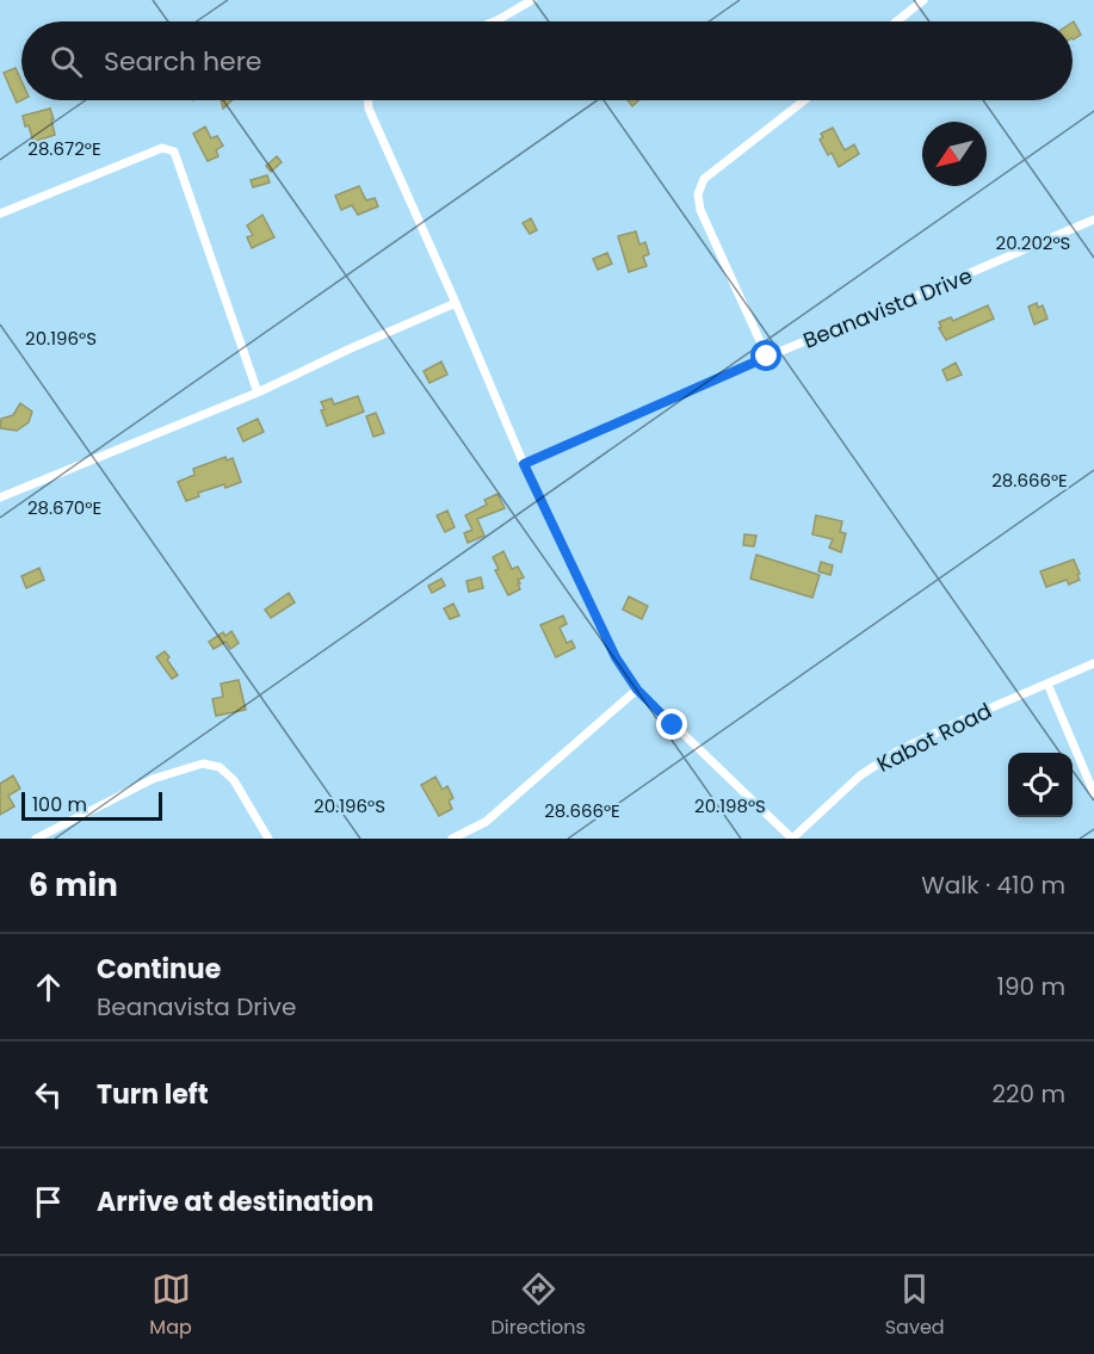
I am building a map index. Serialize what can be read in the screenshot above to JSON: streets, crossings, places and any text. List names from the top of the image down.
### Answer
{
  "streets": {
    "street": ["Beanavista Drive", "Kabot Road"]
  },
  "scale_bar": "100 m",
  "north": "bottom left",
  "page": {
    "search": "Search here",
    "scale": "100 m",
    "heading": ["6 min", "Walk · 410 m"],
    "list": [
      ["Continue", "Beanavista Drive", "190 m"],
      ["Turn left", "220 m"],
      "Arrive at destination"
    ],
    "nav": ["Map", "Directions", "Saved"]
  },
  "coordinates": [
    "28.672°E",
    "20.202°S",
    "20.196°S",
    "28.666°E",
    "28.670°E",
    "20.198°S"
  ]
}
